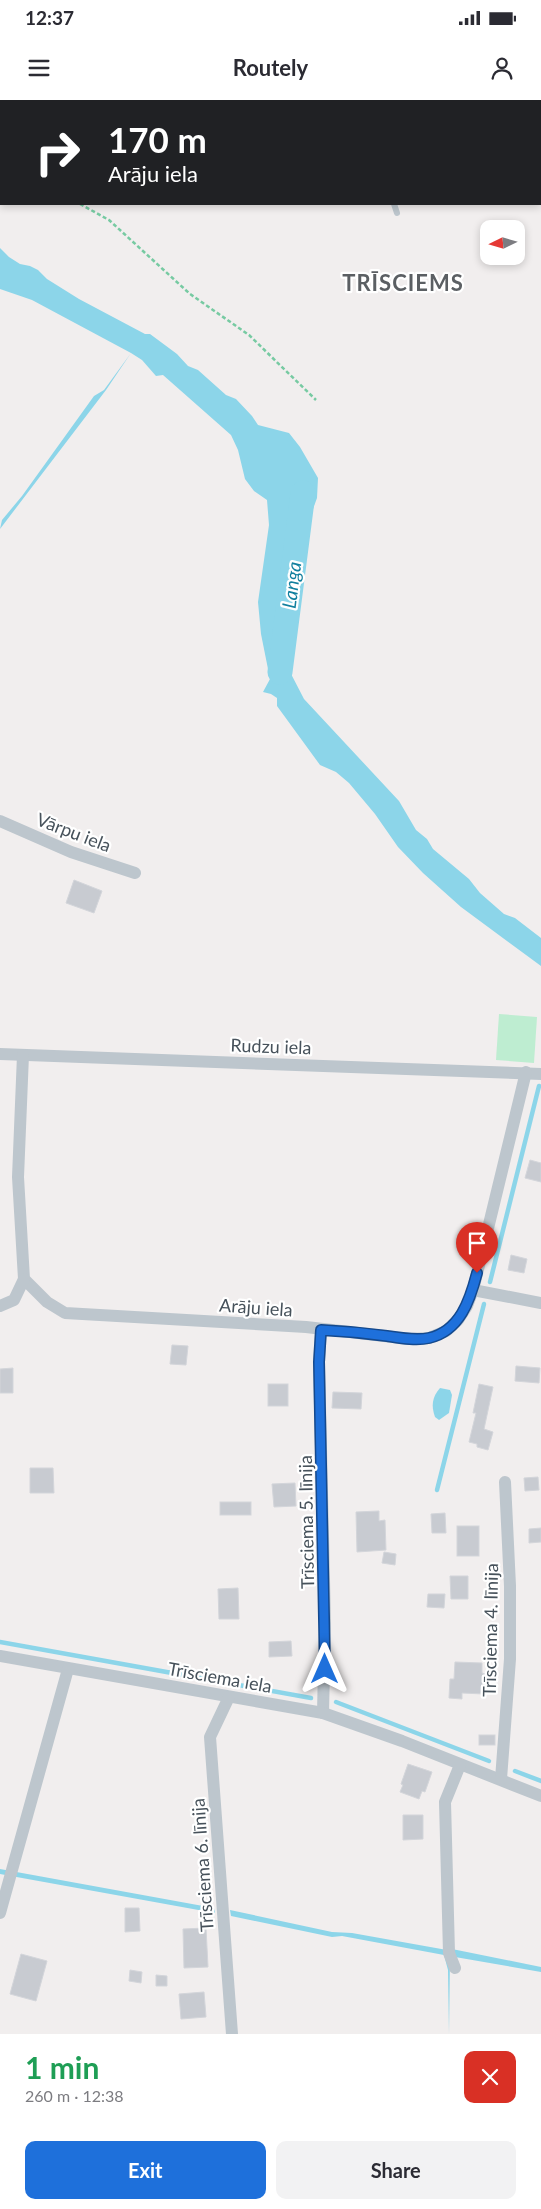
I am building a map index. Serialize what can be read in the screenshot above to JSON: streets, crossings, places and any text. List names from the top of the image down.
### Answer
{
  "streets": {
    "street": [
      "Vārpu iela",
      "Rudzu iela",
      "Arāju iela",
      "Trīsciema 5. līnija",
      "Trīsciema 4. līnija",
      "Trīsciema iela",
      "Trīsciema 6. līnija"
    ]
  },
  "crossings": [
    ["Rudzu iela", "Arāju iela"],
    ["Arāju iela", "Trīsciema 5. līnija"],
    ["Trīsciema 5. līnija", "Trīsciema iela"],
    ["Trīsciema 4. līnija", "Trīsciema iela"],
    ["Trīsciema iela", "Trīsciema 6. līnija"]
  ],
  "districts": ["TRĪSCIEMS"],
  "water": ["Langa"],
  "north": "left",
  "page": {
    "status": "12:37",
    "header": "Routely",
    "turn": ["170 m", "Arāju iela"],
    "heading": ["1 min", "260 m · 12:38"],
    "buttons": ["Exit", "Share"]
  }
}
